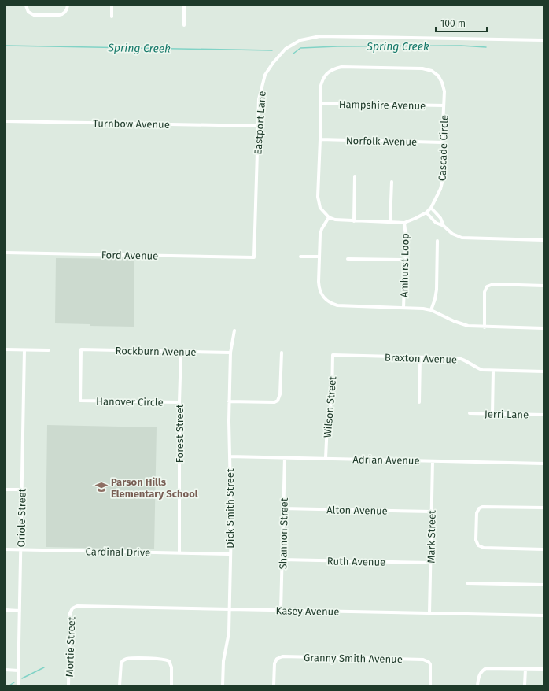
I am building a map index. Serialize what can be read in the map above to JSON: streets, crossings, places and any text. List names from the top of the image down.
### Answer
{
  "streets": {
    "street": [
      "Hampshire Avenue",
      "Eastport Lane",
      "Turnbow Avenue",
      "Norfolk Avenue",
      "Cascade Circle",
      "Ford Avenue",
      "Amhurst Loop",
      "Rockburn Avenue",
      "Braxton Avenue",
      "Hanover Circle",
      "Wilson Street",
      "Jerri Lane",
      "Forest Street",
      "Adrian Avenue",
      "Dick Smith Street",
      "Alton Avenue",
      "Oriole Street",
      "Shannon Street",
      "Mark Street",
      "Cardinal Drive",
      "Ruth Avenue",
      "Kasey Avenue",
      "Mortie Street",
      "Granny Smith Avenue"
    ]
  },
  "crossings": [
    ["Hampshire Avenue", "Cascade Circle"],
    ["Eastport Lane", "Turnbow Avenue"],
    ["Eastport Lane", "Ford Avenue"],
    ["Norfolk Avenue", "Cascade Circle"],
    ["Cascade Circle", "Amhurst Loop"],
    ["Rockburn Avenue", "Hanover Circle"],
    ["Rockburn Avenue", "Forest Street"],
    ["Rockburn Avenue", "Dick Smith Street"],
    ["Braxton Avenue", "Wilson Street"],
    ["Hanover Circle", "Forest Street"],
    ["Wilson Street", "Adrian Avenue"],
    ["Forest Street", "Cardinal Drive"],
    ["Adrian Avenue", "Dick Smith Street"],
    ["Adrian Avenue", "Shannon Street"],
    ["Adrian Avenue", "Mark Street"],
    ["Dick Smith Street", "Cardinal Drive"],
    ["Dick Smith Street", "Kasey Avenue"],
    ["Alton Avenue", "Shannon Street"],
    ["Alton Avenue", "Mark Street"],
    ["Oriole Street", "Cardinal Drive"],
    ["Shannon Street", "Ruth Avenue"],
    ["Shannon Street", "Kasey Avenue"],
    ["Mark Street", "Ruth Avenue"],
    ["Mark Street", "Kasey Avenue"],
    ["Kasey Avenue", "Mortie Street"]
  ],
  "water": ["Spring Creek"],
  "places": {
    "school or university": ["Parson Hills Elementary School"]
  },
  "scale_bar": "100 m"
}
